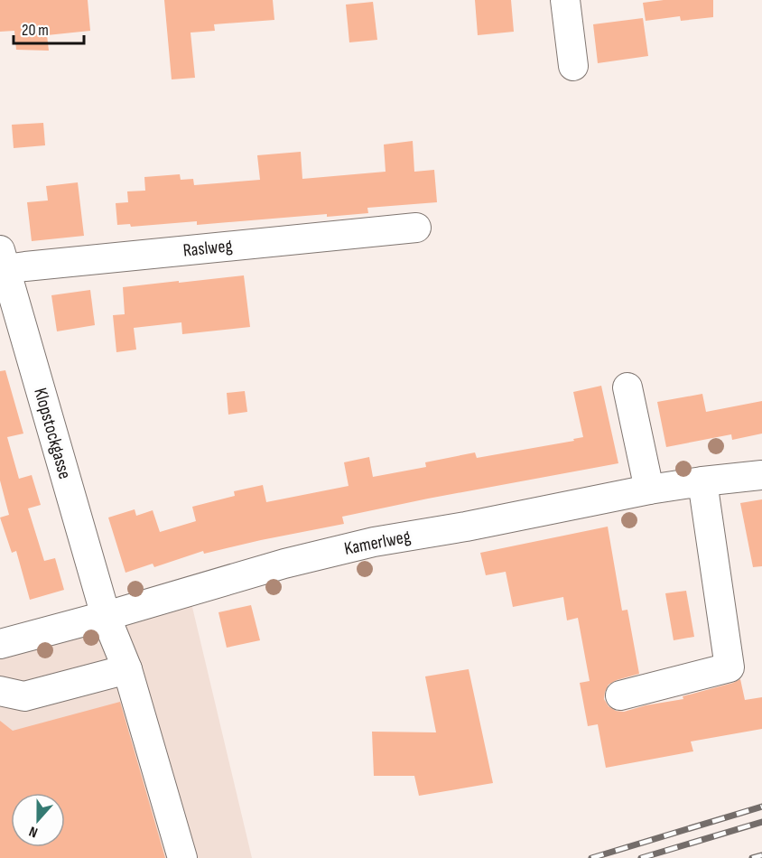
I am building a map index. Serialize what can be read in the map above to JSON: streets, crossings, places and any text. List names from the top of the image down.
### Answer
{
  "streets": {
    "street": ["Raslweg", "Klopstockgasse", "Kamerlweg"]
  },
  "crossings": [
    ["Raslweg", "Klopstockgasse"],
    ["Klopstockgasse", "Kamerlweg"]
  ],
  "scale_bar": "20 m",
  "north": "bottom"
}
